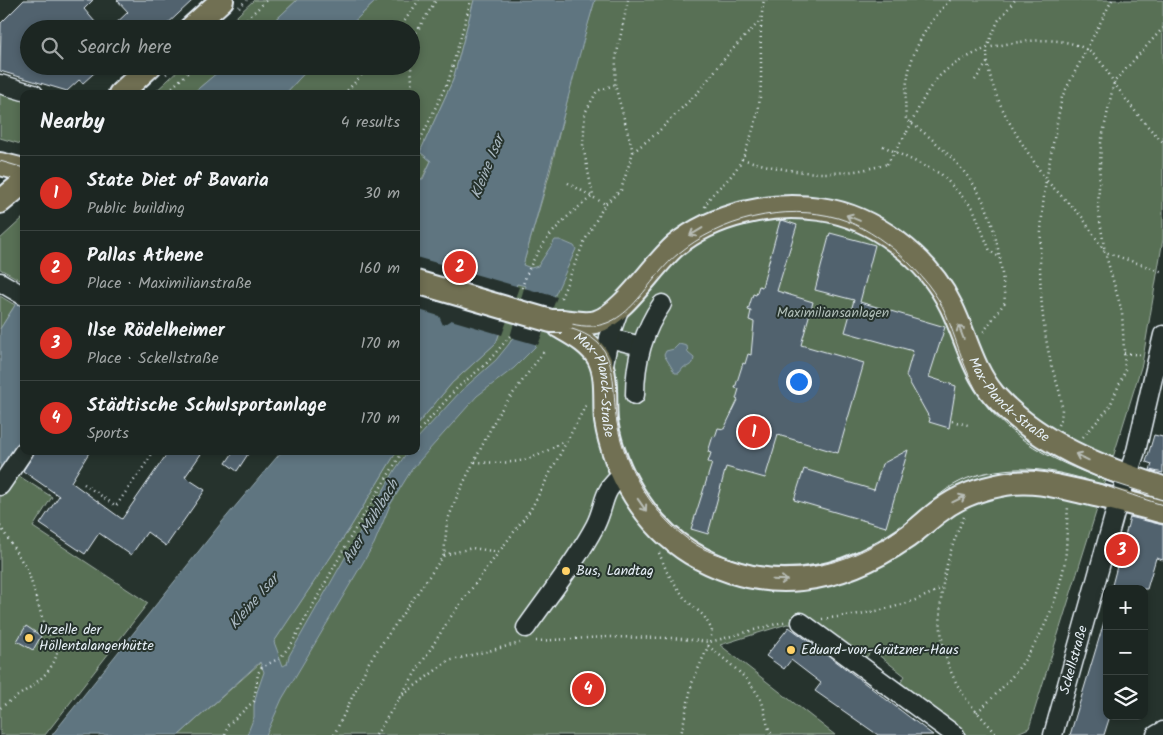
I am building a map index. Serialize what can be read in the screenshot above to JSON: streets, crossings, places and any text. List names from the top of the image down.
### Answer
{
  "streets": {
    "main road": ["Max-Planck-Straße"],
    "street": ["Sckellstraße"]
  },
  "crossings": [
    ["Max-Planck-Straße", "Sckellstraße"]
  ],
  "water": ["Kleine Isar", "Auer Mühlbach"],
  "parks": ["Maximiliansanlagen"],
  "places": ["Bus, Landtag", "Urzelle der Höllentalangerhütte", "Eduard-von-Grützner-Haus"],
  "page": {
    "search": "Search here",
    "heading": ["Nearby", "4 results"],
    "list": [
      {
        "mark": "1",
        "name": "State Diet of Bavaria",
        "note": "Public building",
        "value": "30 m"
      },
      {
        "mark": "2",
        "name": "Pallas Athene",
        "note": "Place · Maximilianstraße",
        "value": "160 m"
      },
      {
        "mark": "3",
        "name": "Ilse Rödelheimer",
        "note": "Place · Sckellstraße",
        "value": "170 m"
      },
      {
        "mark": "4",
        "name": "Städtische Schulsportanlage",
        "note": "Sports",
        "value": "170 m"
      }
    ],
    "pins": [
      "2",
      "1",
      "3",
      "4"
    ],
    "map_buttons": ["+", "−"]
  }
}
